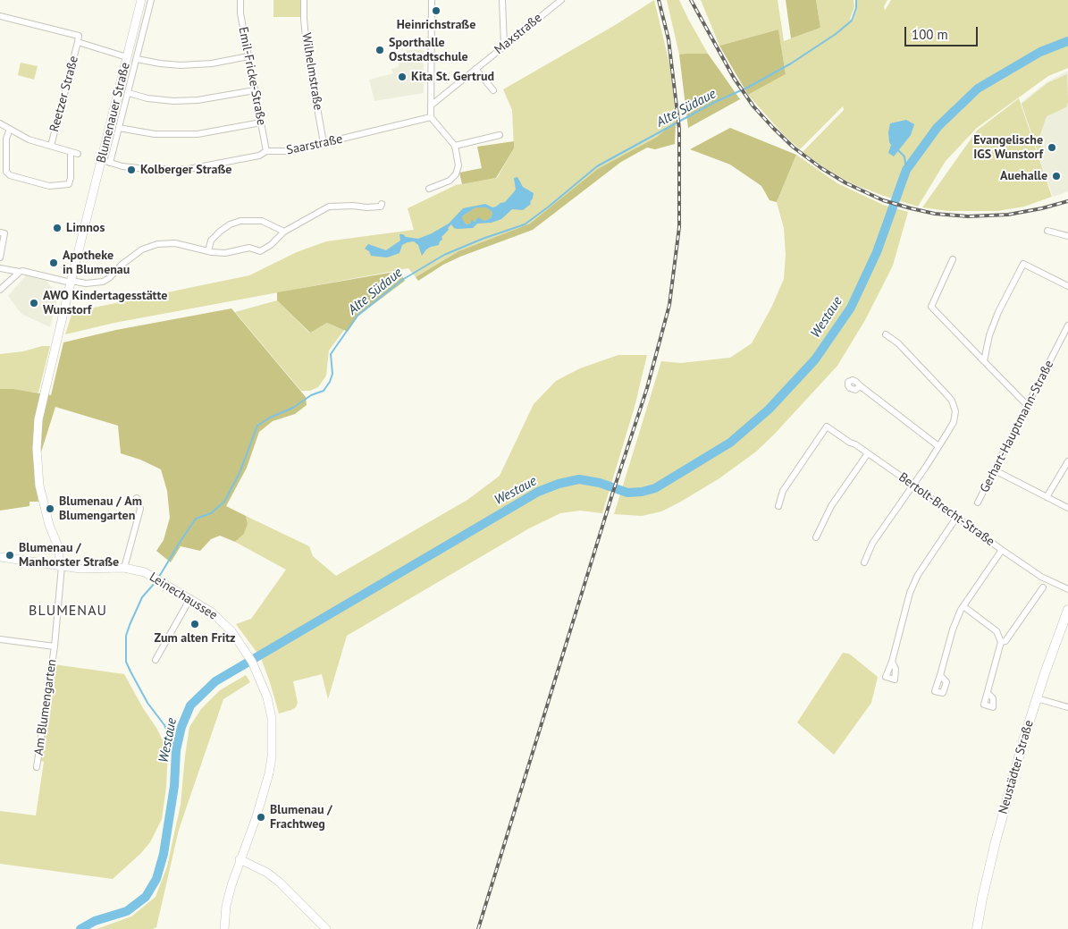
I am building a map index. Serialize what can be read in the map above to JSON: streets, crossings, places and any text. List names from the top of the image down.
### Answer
{
  "streets": {
    "main road": ["Neustädter Straße"],
    "street": [
      "Maxstraße",
      "Wilhelmstraße",
      "Emil-Fricke-Straße",
      "Reetzer Straße",
      "Blumenauer Straße",
      "Saarstraße",
      "Gerhart-Hauptmann-Straße",
      "Bertolt-Brecht-Straße",
      "Leinechaussee",
      "Am Blumengarten"
    ]
  },
  "crossings": [
    ["Wilhelmstraße", "Saarstraße"],
    ["Emil-Fricke-Straße", "Saarstraße"],
    ["Blumenauer Straße", "Saarstraße"],
    ["Leinechaussee", "Am Blumengarten"]
  ],
  "districts": ["BLUMENAU"],
  "water": ["Alte Südaue", "Westaue"],
  "places": [
    "Heinrichstraße",
    "Sporthalle Oststadtschule",
    "Kita St. Gertrud",
    "Evangelische IGS Wunstorf",
    "Kolberger Straße",
    "Auehalle",
    "Limnos",
    "Apotheke in Blumenau",
    "AWO Kindertagesstätte Wunstorf",
    "Blumenau / Am Blumengarten",
    "Blumenau / Manhorster Straße",
    "Zum alten Fritz",
    "Blumenau / Frachtweg"
  ],
  "scale_bar": "100 m"
}
